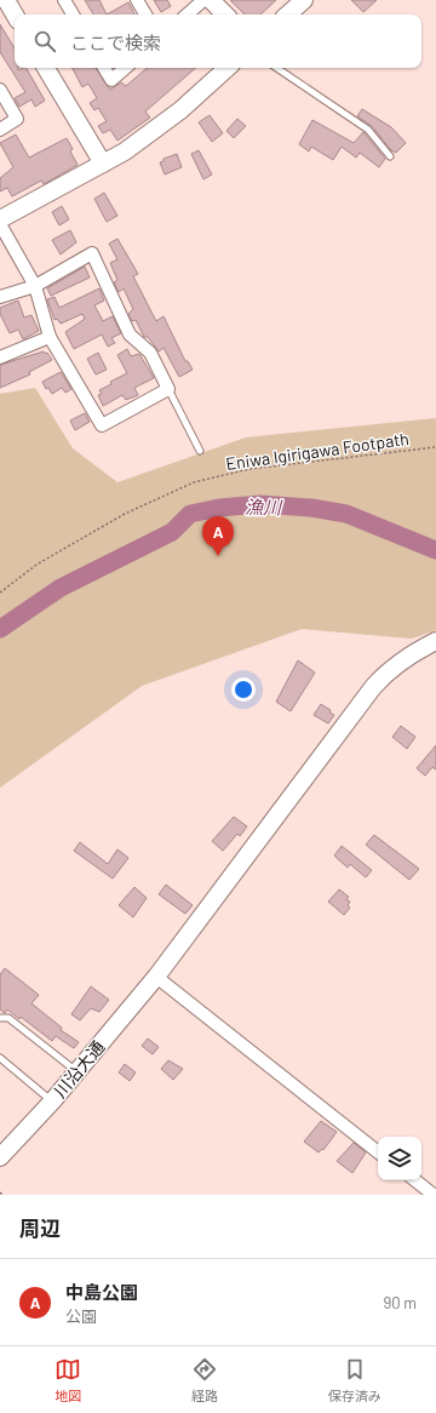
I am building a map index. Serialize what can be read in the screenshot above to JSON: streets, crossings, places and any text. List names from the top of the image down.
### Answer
{
  "streets": {
    "street": ["川沿大通"],
    "path": ["Eniwa Igirigawa Footpath"]
  },
  "water": ["漁川"],
  "page": {
    "search": "ここで検索",
    "pins": "A",
    "heading": "周辺",
    "list": [
      {
        "mark": "A",
        "name": "中島公園",
        "note": "公園",
        "value": "90 m"
      }
    ],
    "nav": ["地図", "経路", "保存済み"]
  }
}
